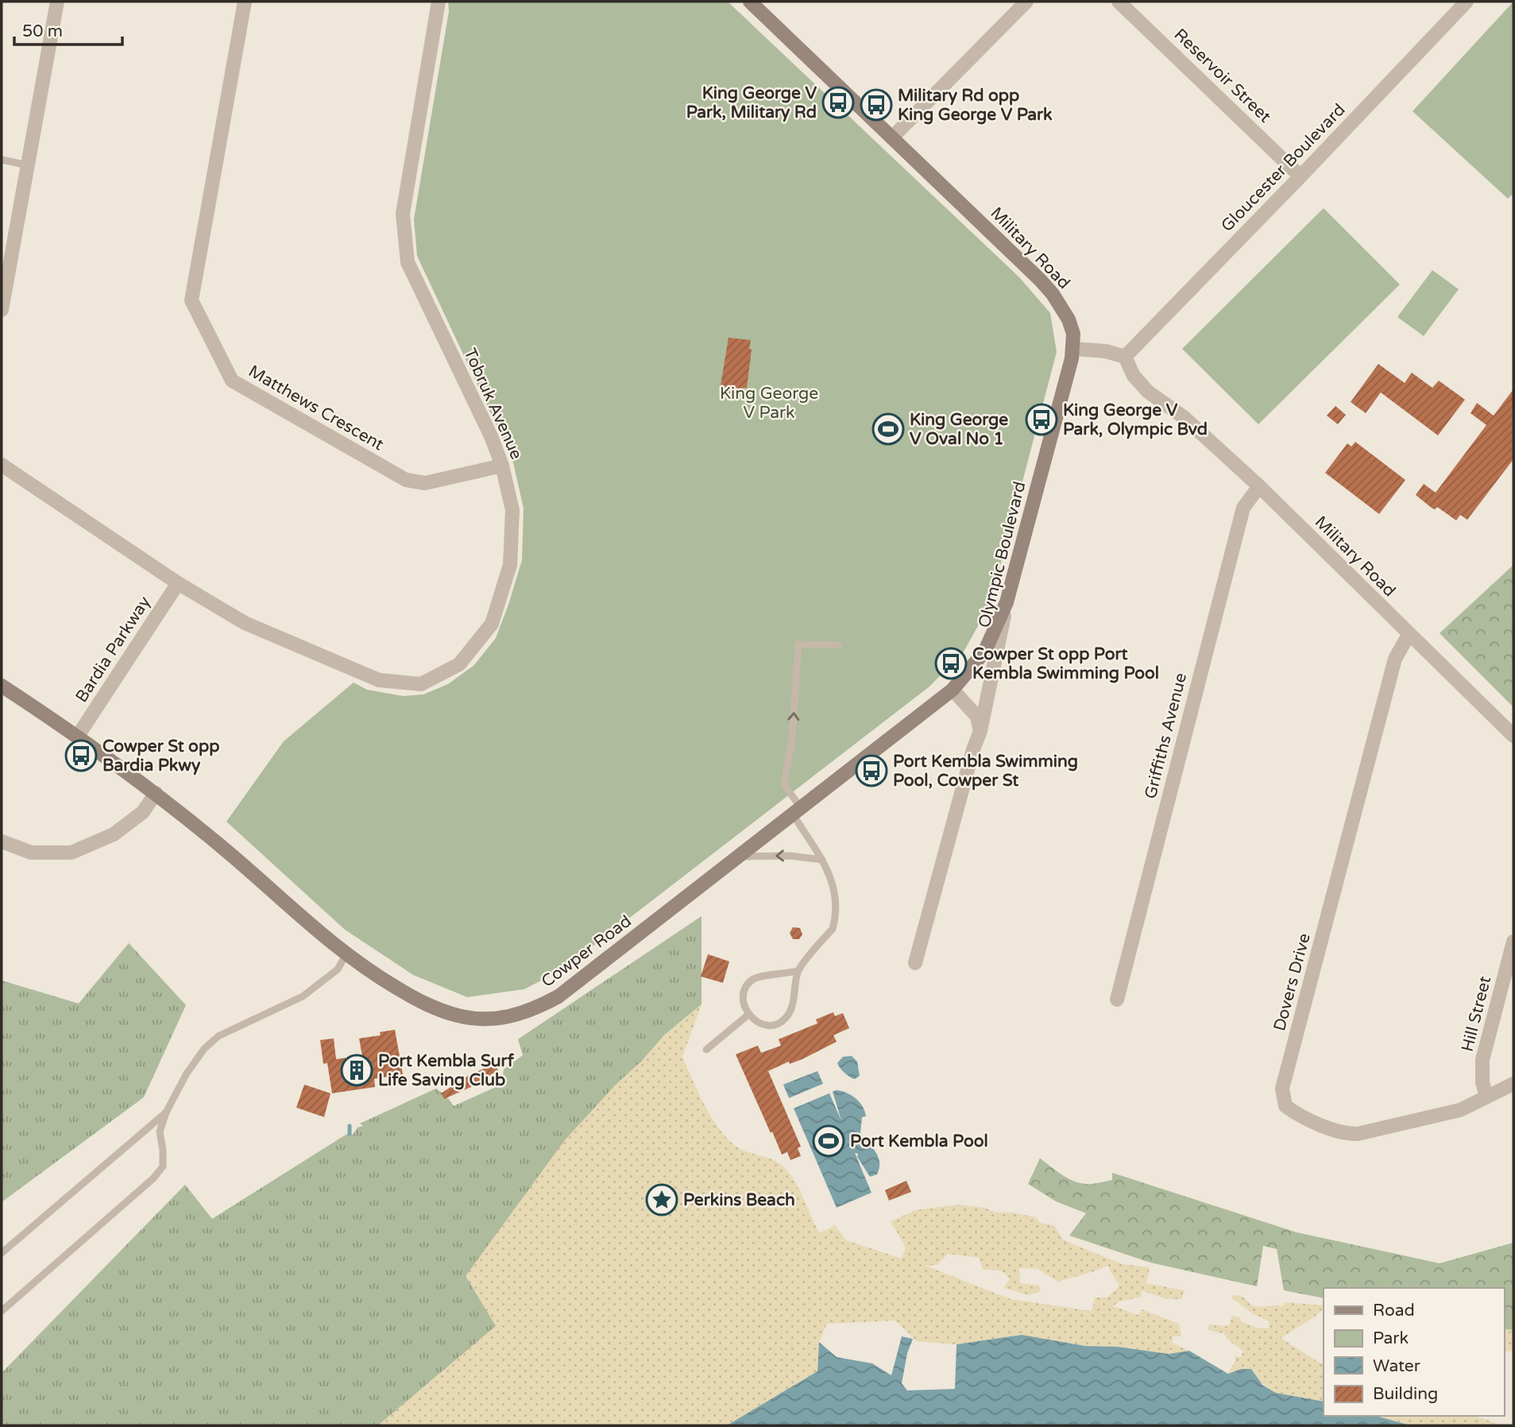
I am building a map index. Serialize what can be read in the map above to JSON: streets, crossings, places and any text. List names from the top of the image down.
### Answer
{
  "streets": {
    "main road": ["Military Road", "Olympic Boulevard", "Cowper Road"],
    "street": [
      "Reservoir Street",
      "Gloucester Boulevard",
      "Tobruk Avenue",
      "Matthews Crescent",
      "Bardia Parkway",
      "Griffiths Avenue",
      "Dovers Drive",
      "Hill Street"
    ]
  },
  "crossings": [
    ["Reservoir Street", "Gloucester Boulevard"],
    ["Gloucester Boulevard", "Military Road"],
    ["Military Road", "Olympic Boulevard"],
    ["Military Road", "Griffiths Avenue"],
    ["Military Road", "Dovers Drive"],
    ["Tobruk Avenue", "Matthews Crescent"],
    ["Tobruk Avenue", "Bardia Parkway"],
    ["Olympic Boulevard", "Cowper Road"],
    ["Bardia Parkway", "Cowper Road"],
    ["Dovers Drive", "Hill Street"]
  ],
  "parks": ["King George V Park"],
  "places": {
    "bus stop": [
      "King George V Park, Military Rd",
      "Military Rd opp King George V Park",
      "King George V Park, Olympic Bvd",
      "Cowper St opp Port Kembla Swimming Pool",
      "Cowper St opp Bardia Pkwy",
      "Port Kembla Swimming Pool, Cowper St"
    ],
    "sports": ["King George V Oval No 1", "Port Kembla Pool"],
    "building": ["Port Kembla Surf Life Saving Club"],
    "place": ["Perkins Beach"]
  },
  "legend": [
    "Road",
    "Park",
    "Water",
    "Building"
  ],
  "scale_bar": "50 m"
}
